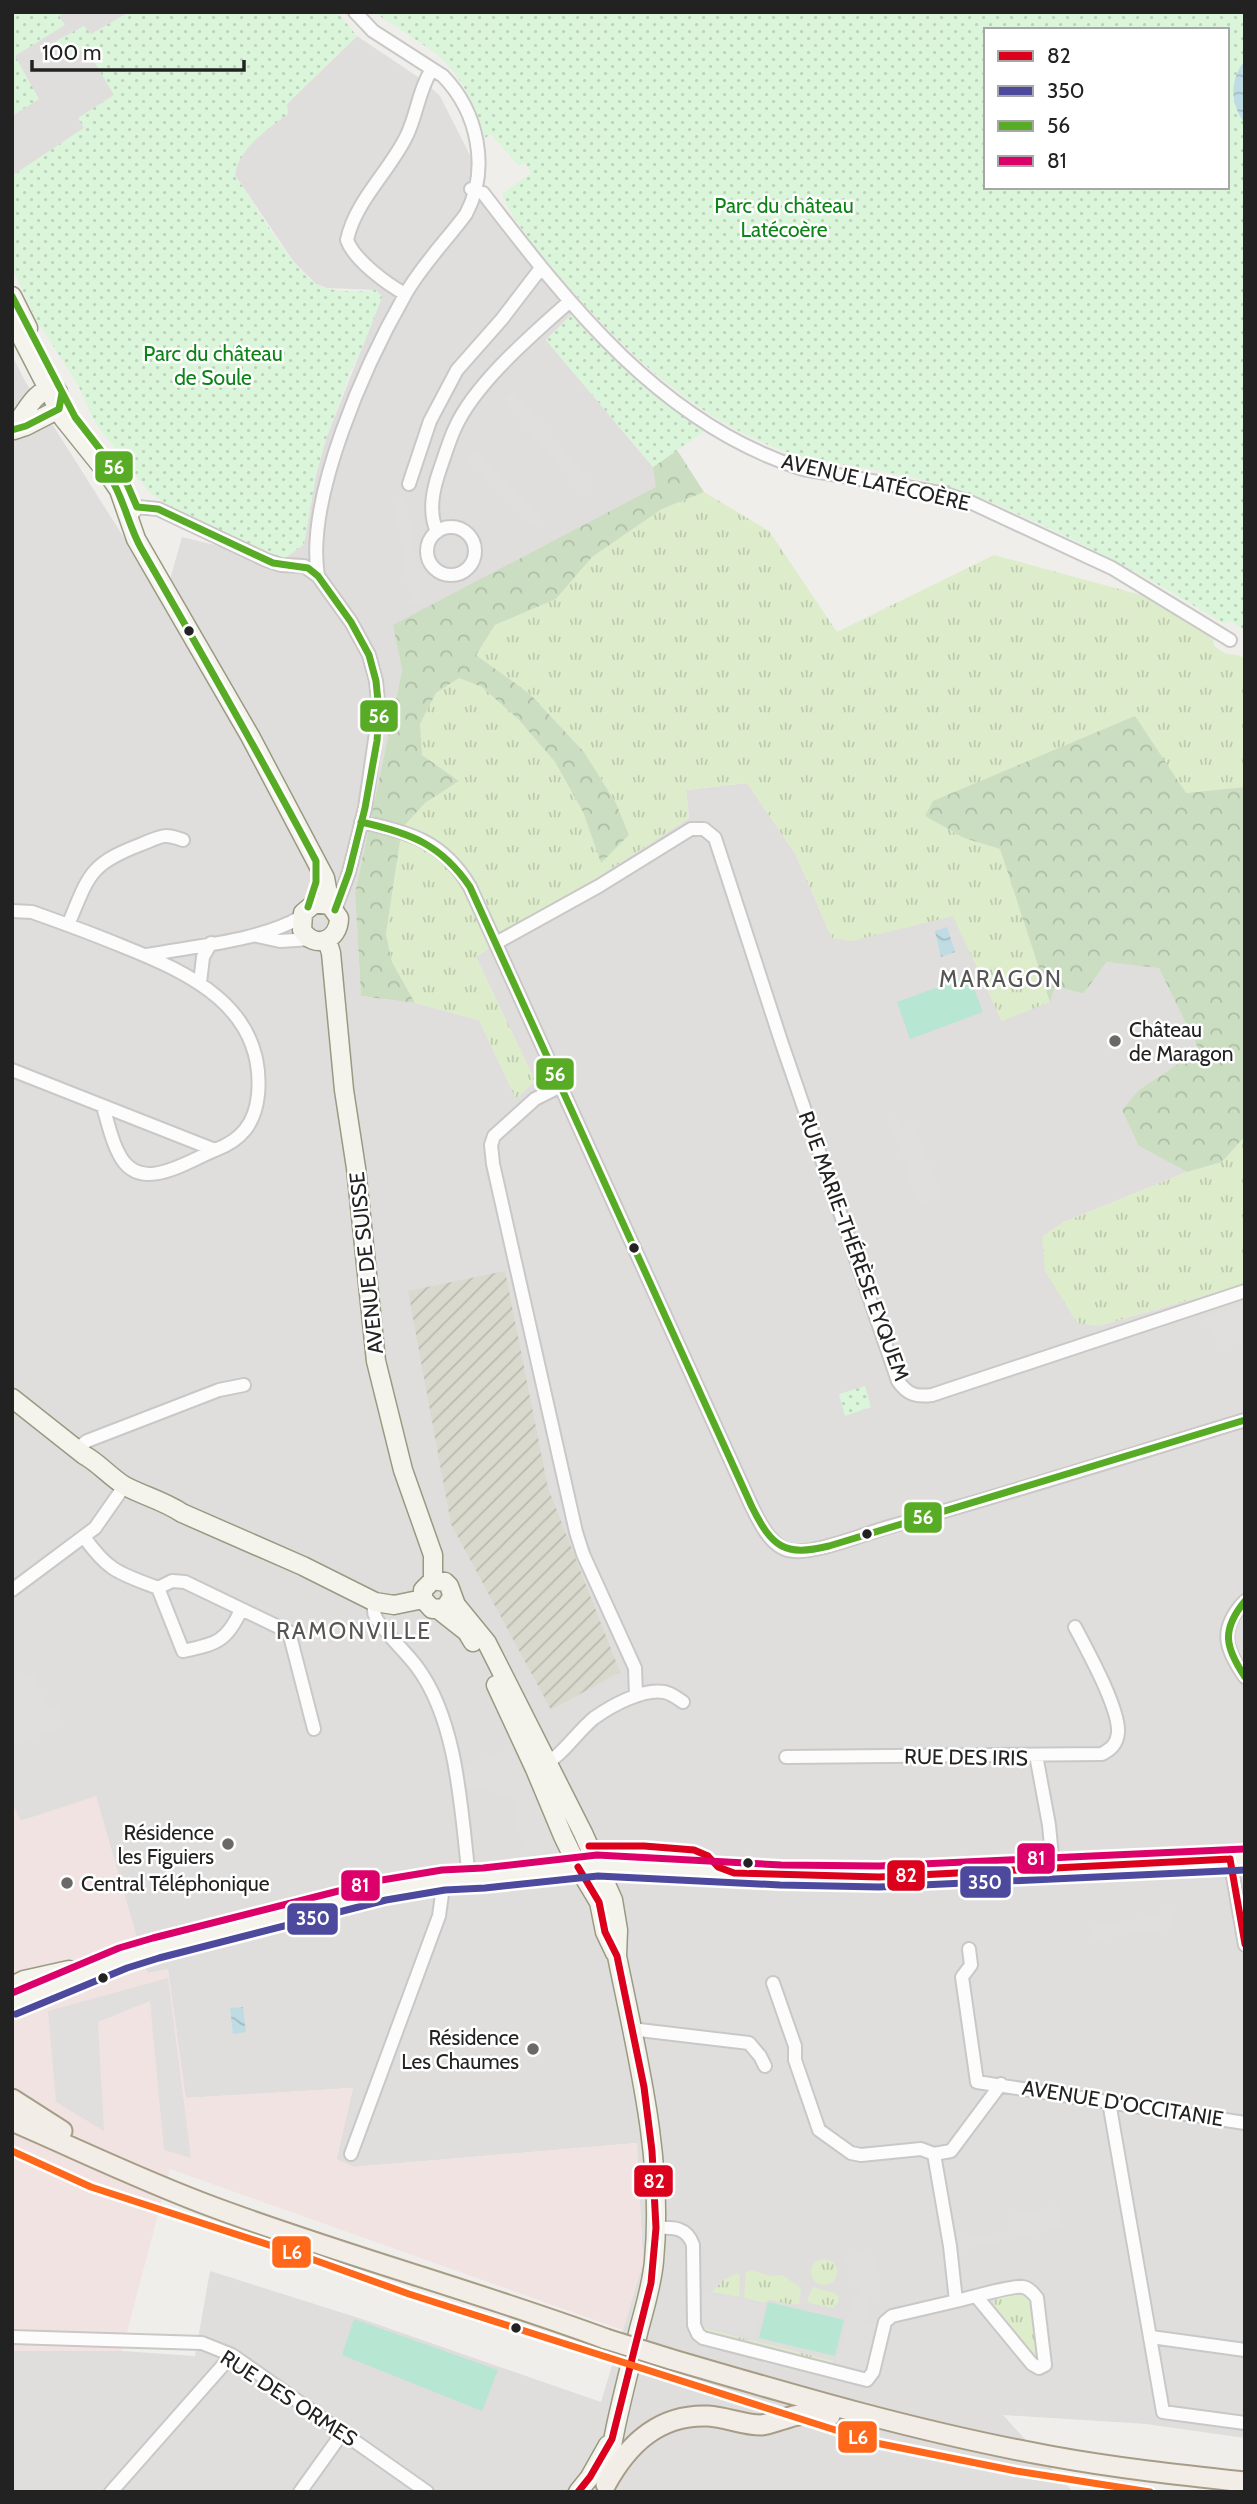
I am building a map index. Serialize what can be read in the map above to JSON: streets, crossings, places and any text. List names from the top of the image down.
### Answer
{
  "streets": {
    "street": [
      "AVENUE LATÉCOÈRE",
      "RUE MARIE-THÉRÈSE EYQUEM",
      "AVENUE DE SUISSE",
      "RUE DES IRIS",
      "AVENUE D'OCCITANIE",
      "RUE DES ORMES"
    ]
  },
  "districts": ["MARAGON", "RAMONVILLE"],
  "parks": ["Parc du château Latécoère", "Parc du château de Soule"],
  "places": [
    "Château de Maragon",
    "Résidence les Figuiers",
    "Central Téléphonique",
    "Résidence Les Chaumes"
  ],
  "lines": [
    "transit line 56",
    "transit line 82",
    "transit line 81",
    "transit line 350",
    "transit line L6"
  ],
  "legend": [
    "82",
    "350",
    "56",
    "81"
  ],
  "scale_bar": "100 m"
}
